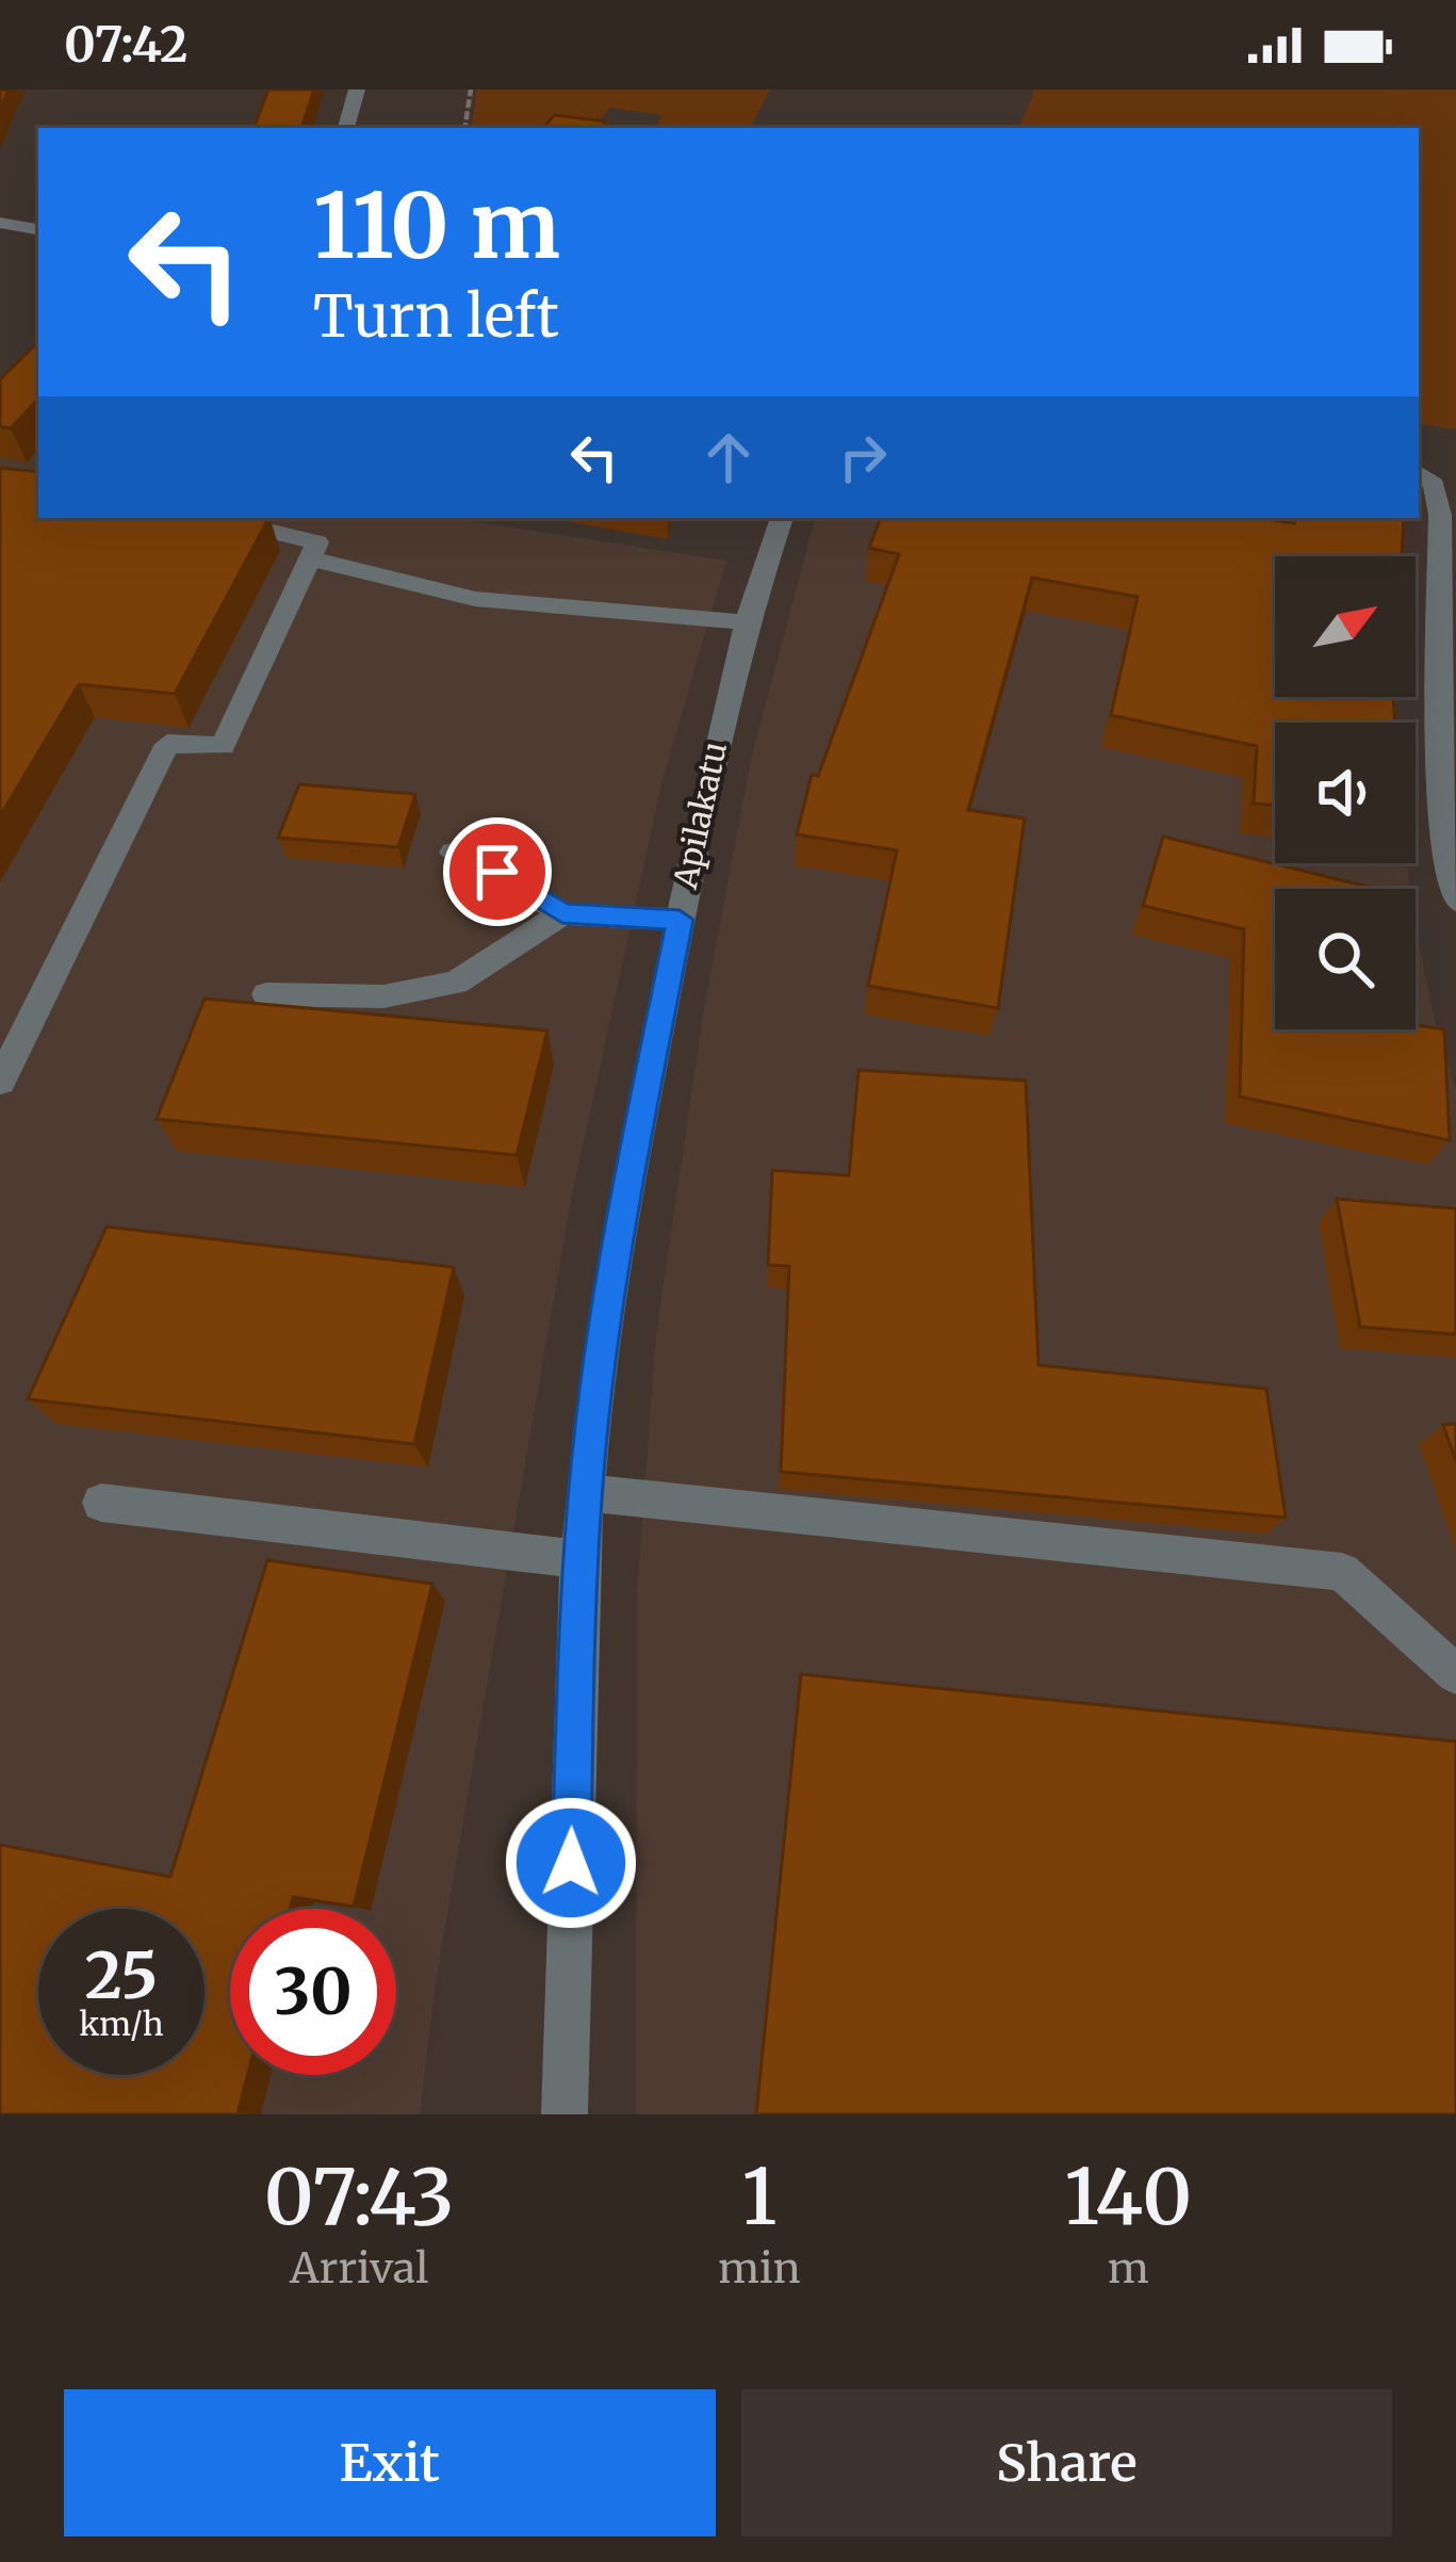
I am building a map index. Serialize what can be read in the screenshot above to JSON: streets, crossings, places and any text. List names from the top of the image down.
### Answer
{
  "streets": {
    "street": ["Apilakatu"]
  },
  "north": "top right",
  "page": {
    "status": "07:42",
    "turn": ["110 m", "Turn left"],
    "speed": "25 km/h",
    "limit": "30",
    "eta": [
      "07:43",
      "Arrival",
      "1",
      "min",
      "140",
      "m"
    ],
    "buttons": ["Exit", "Share"]
  }
}
